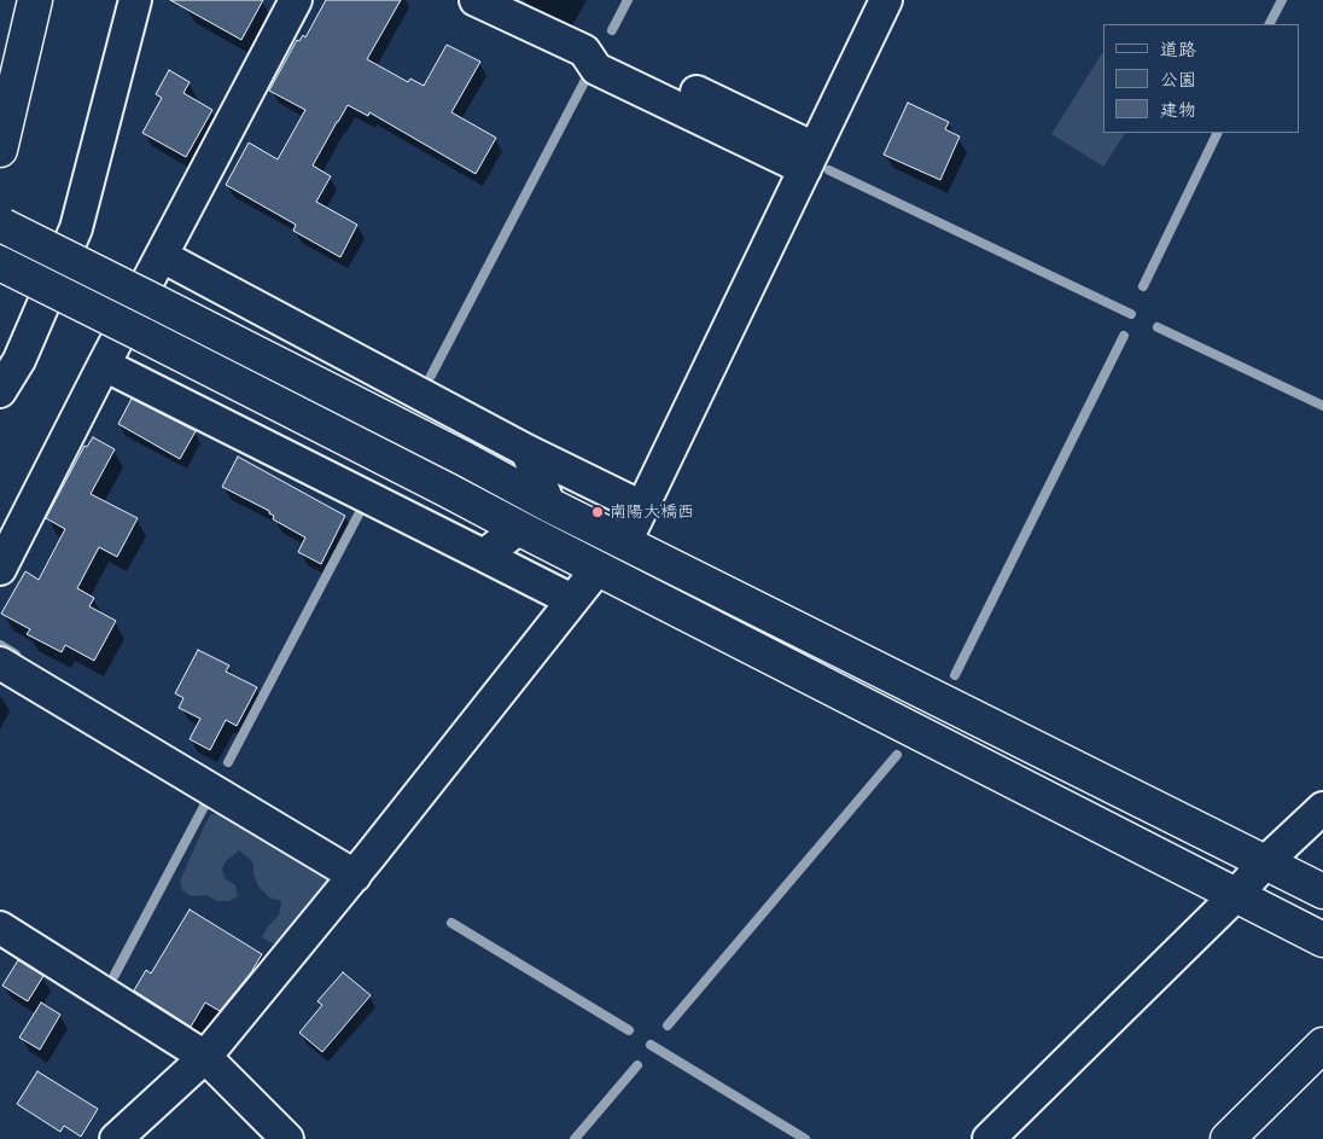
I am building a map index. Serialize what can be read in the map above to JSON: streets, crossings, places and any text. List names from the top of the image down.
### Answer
{
  "places": ["南陽大橋西"],
  "legend": ["道路", "公園", "建物"]
}
